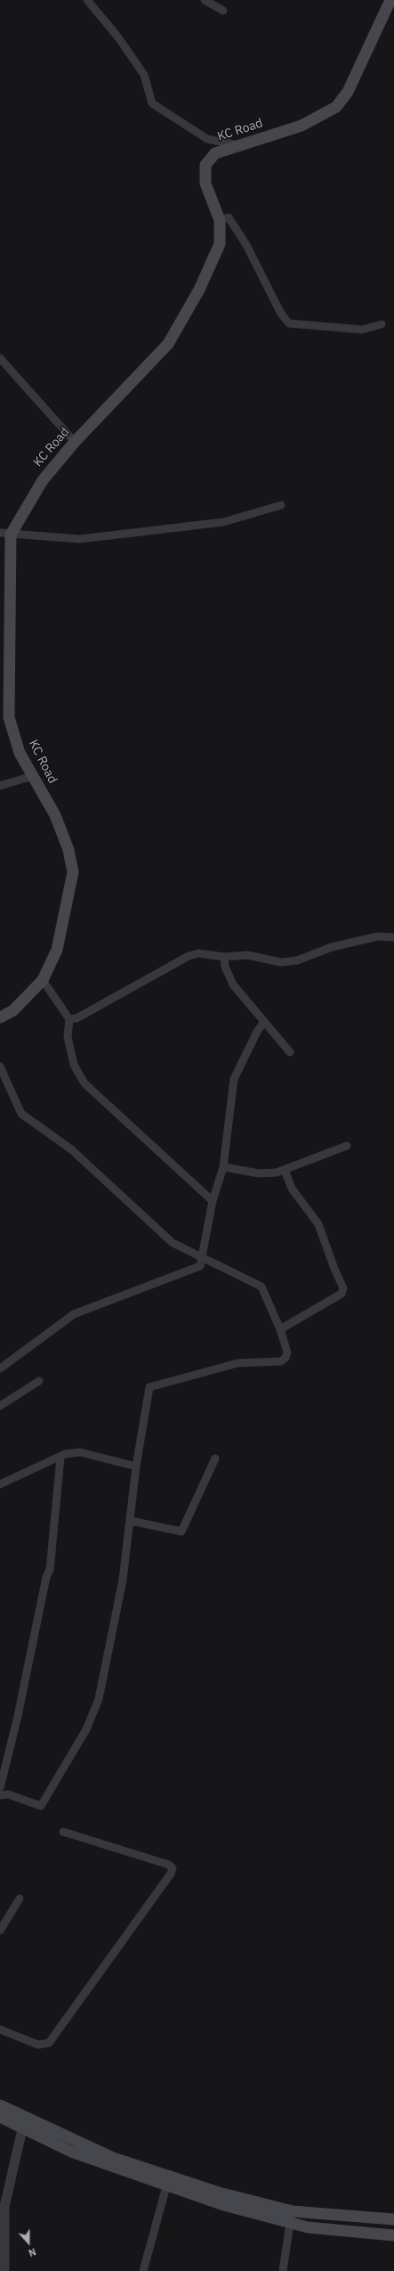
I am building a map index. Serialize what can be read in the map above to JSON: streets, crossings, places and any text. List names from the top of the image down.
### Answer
{
  "streets": {
    "main road": ["KC Road"]
  },
  "north": "bottom"
}
